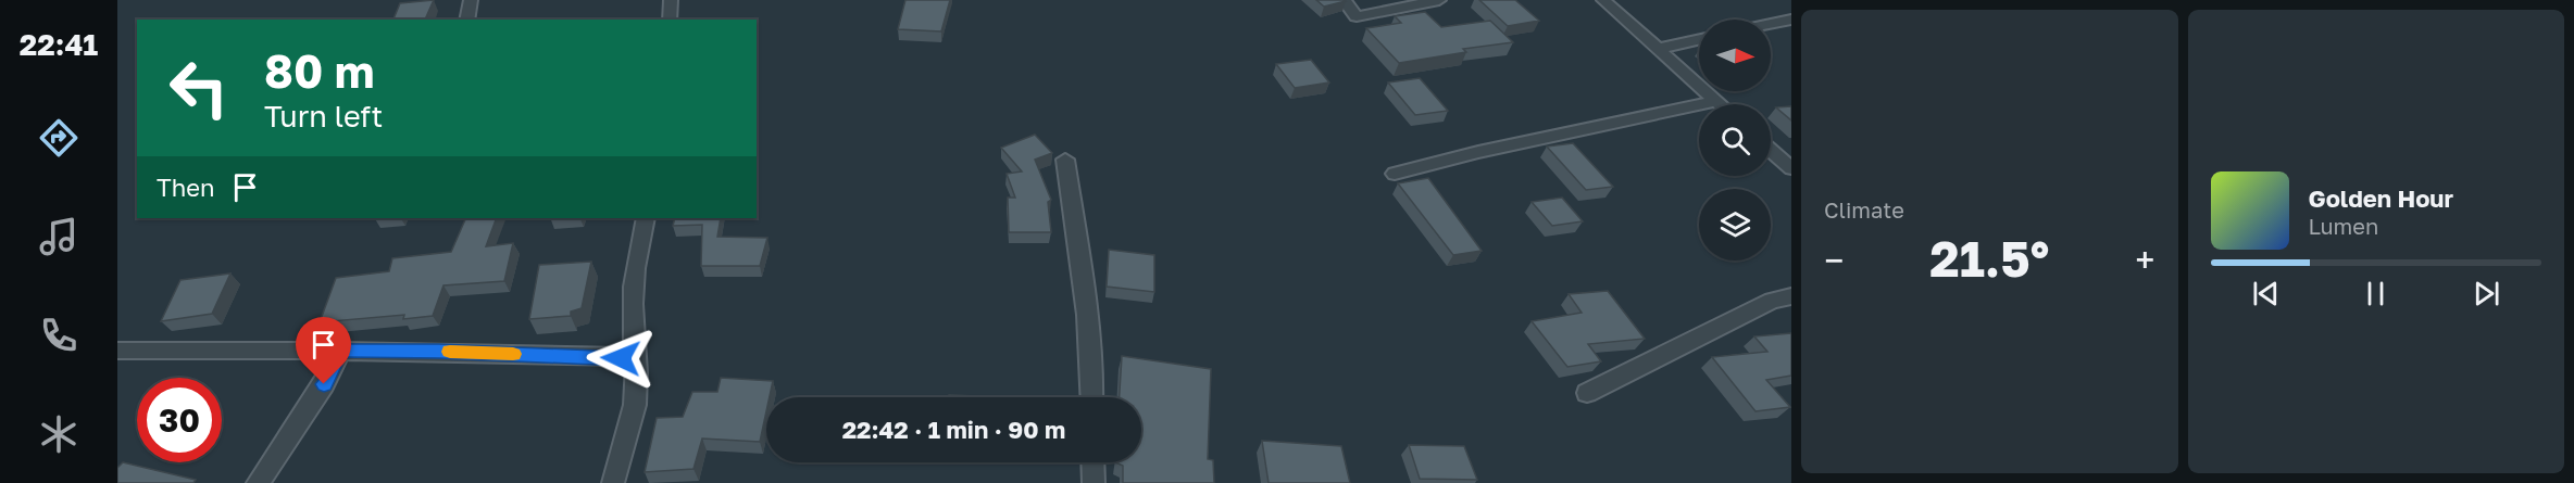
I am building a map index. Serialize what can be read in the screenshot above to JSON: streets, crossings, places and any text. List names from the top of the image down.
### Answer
{
  "north": "right",
  "page": {
    "tabs": "22:41",
    "tile": "Climate",
    "turn": ["80 m", "Turn left"],
    "then": "Then",
    "song": ["Golden Hour", "Lumen"],
    "heat": ["−", "21.5°", "+"],
    "limit": "30",
    "trip": "22:42 · 1 min · 90 m"
  }
}
